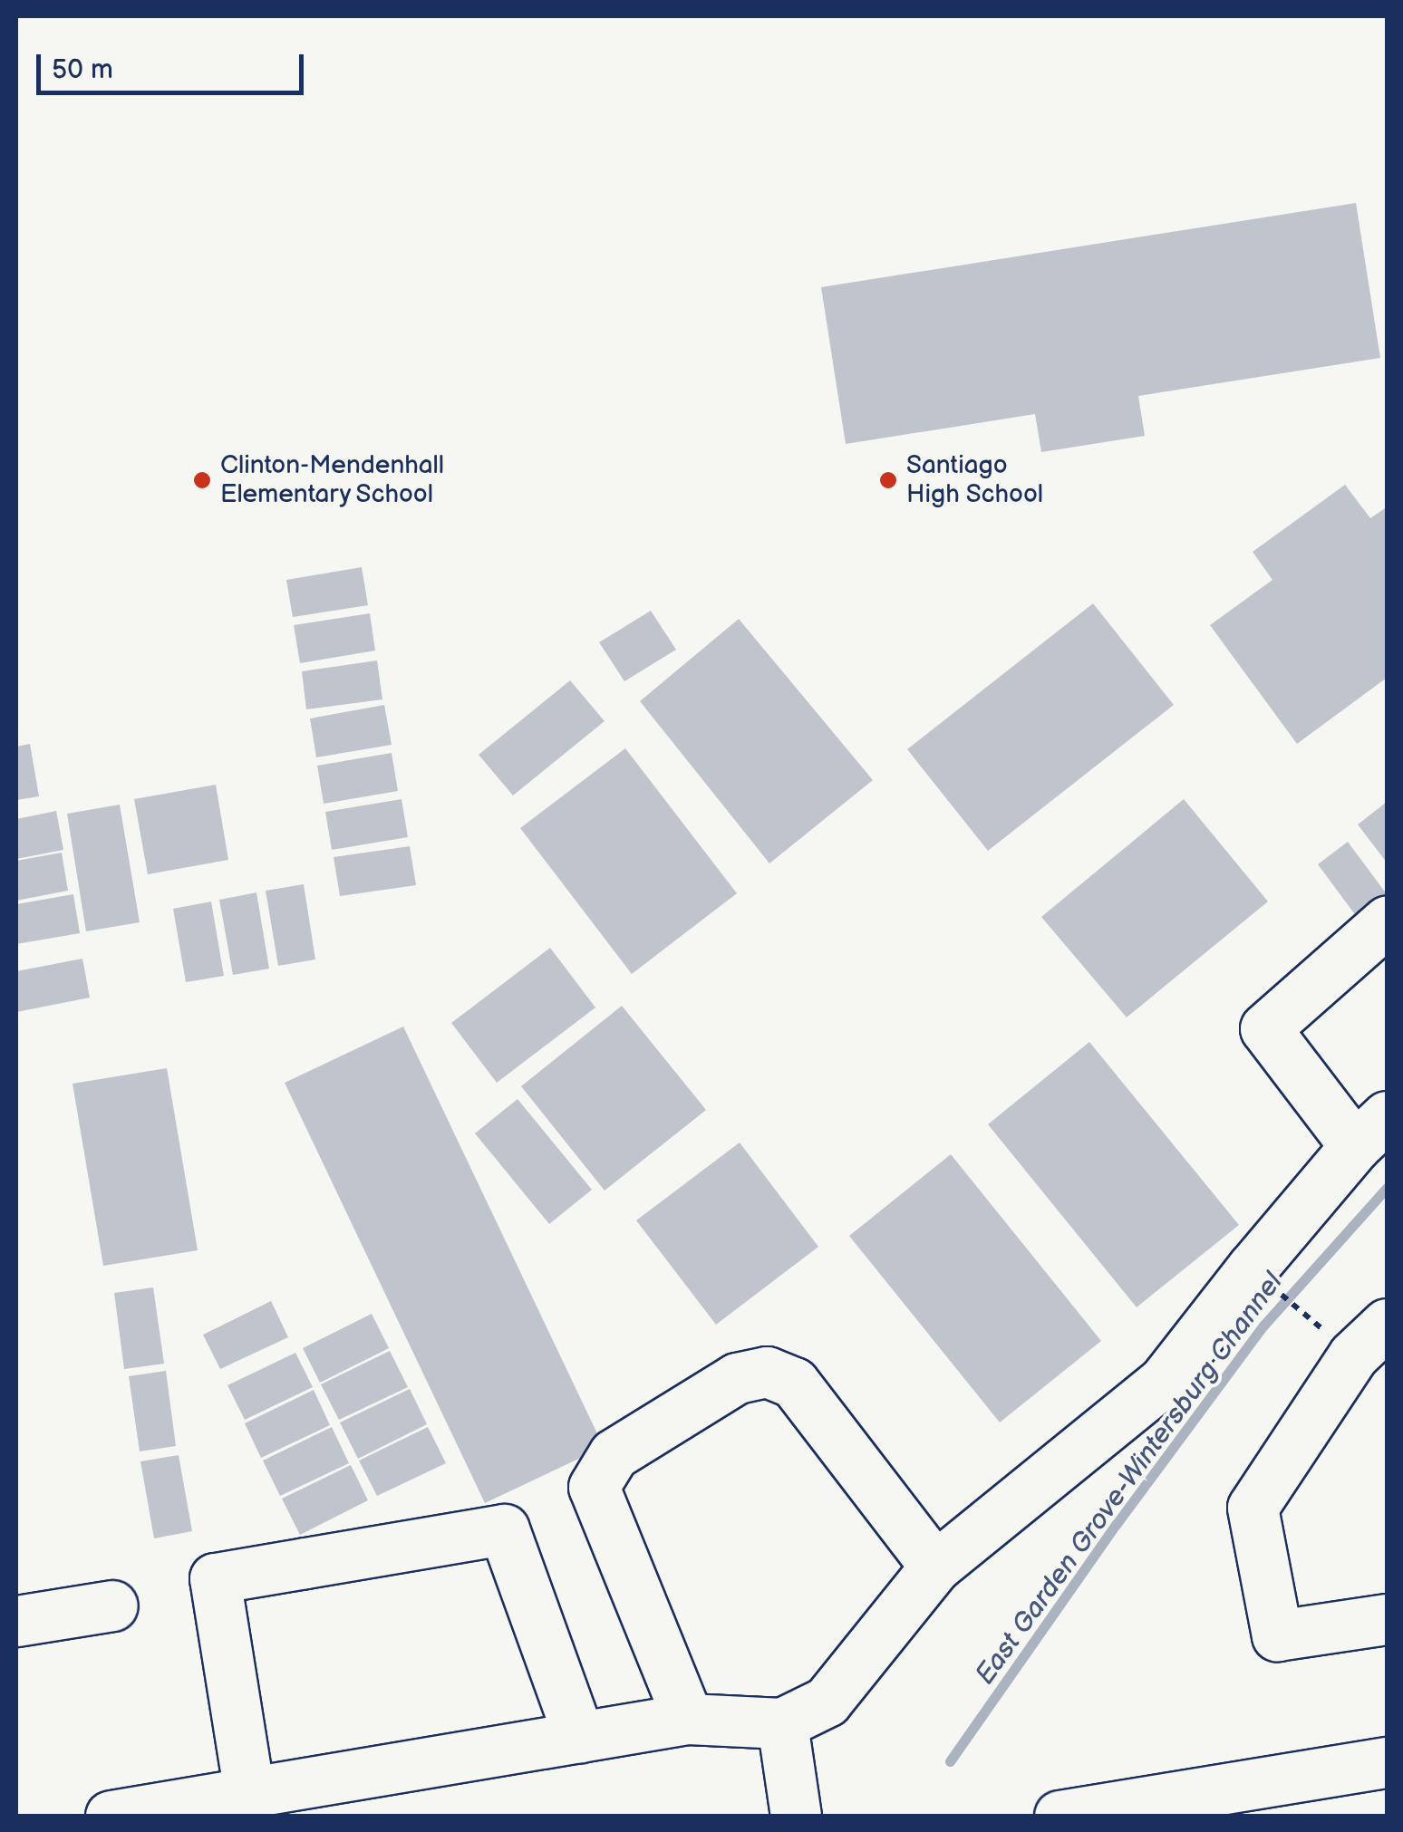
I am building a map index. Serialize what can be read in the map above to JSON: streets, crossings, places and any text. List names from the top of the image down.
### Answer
{
  "water": ["East Garden Grove-Wintersburg Channel"],
  "places": ["Clinton-Mendenhall Elementary School", "Santiago High School"],
  "scale_bar": "50 m"
}
